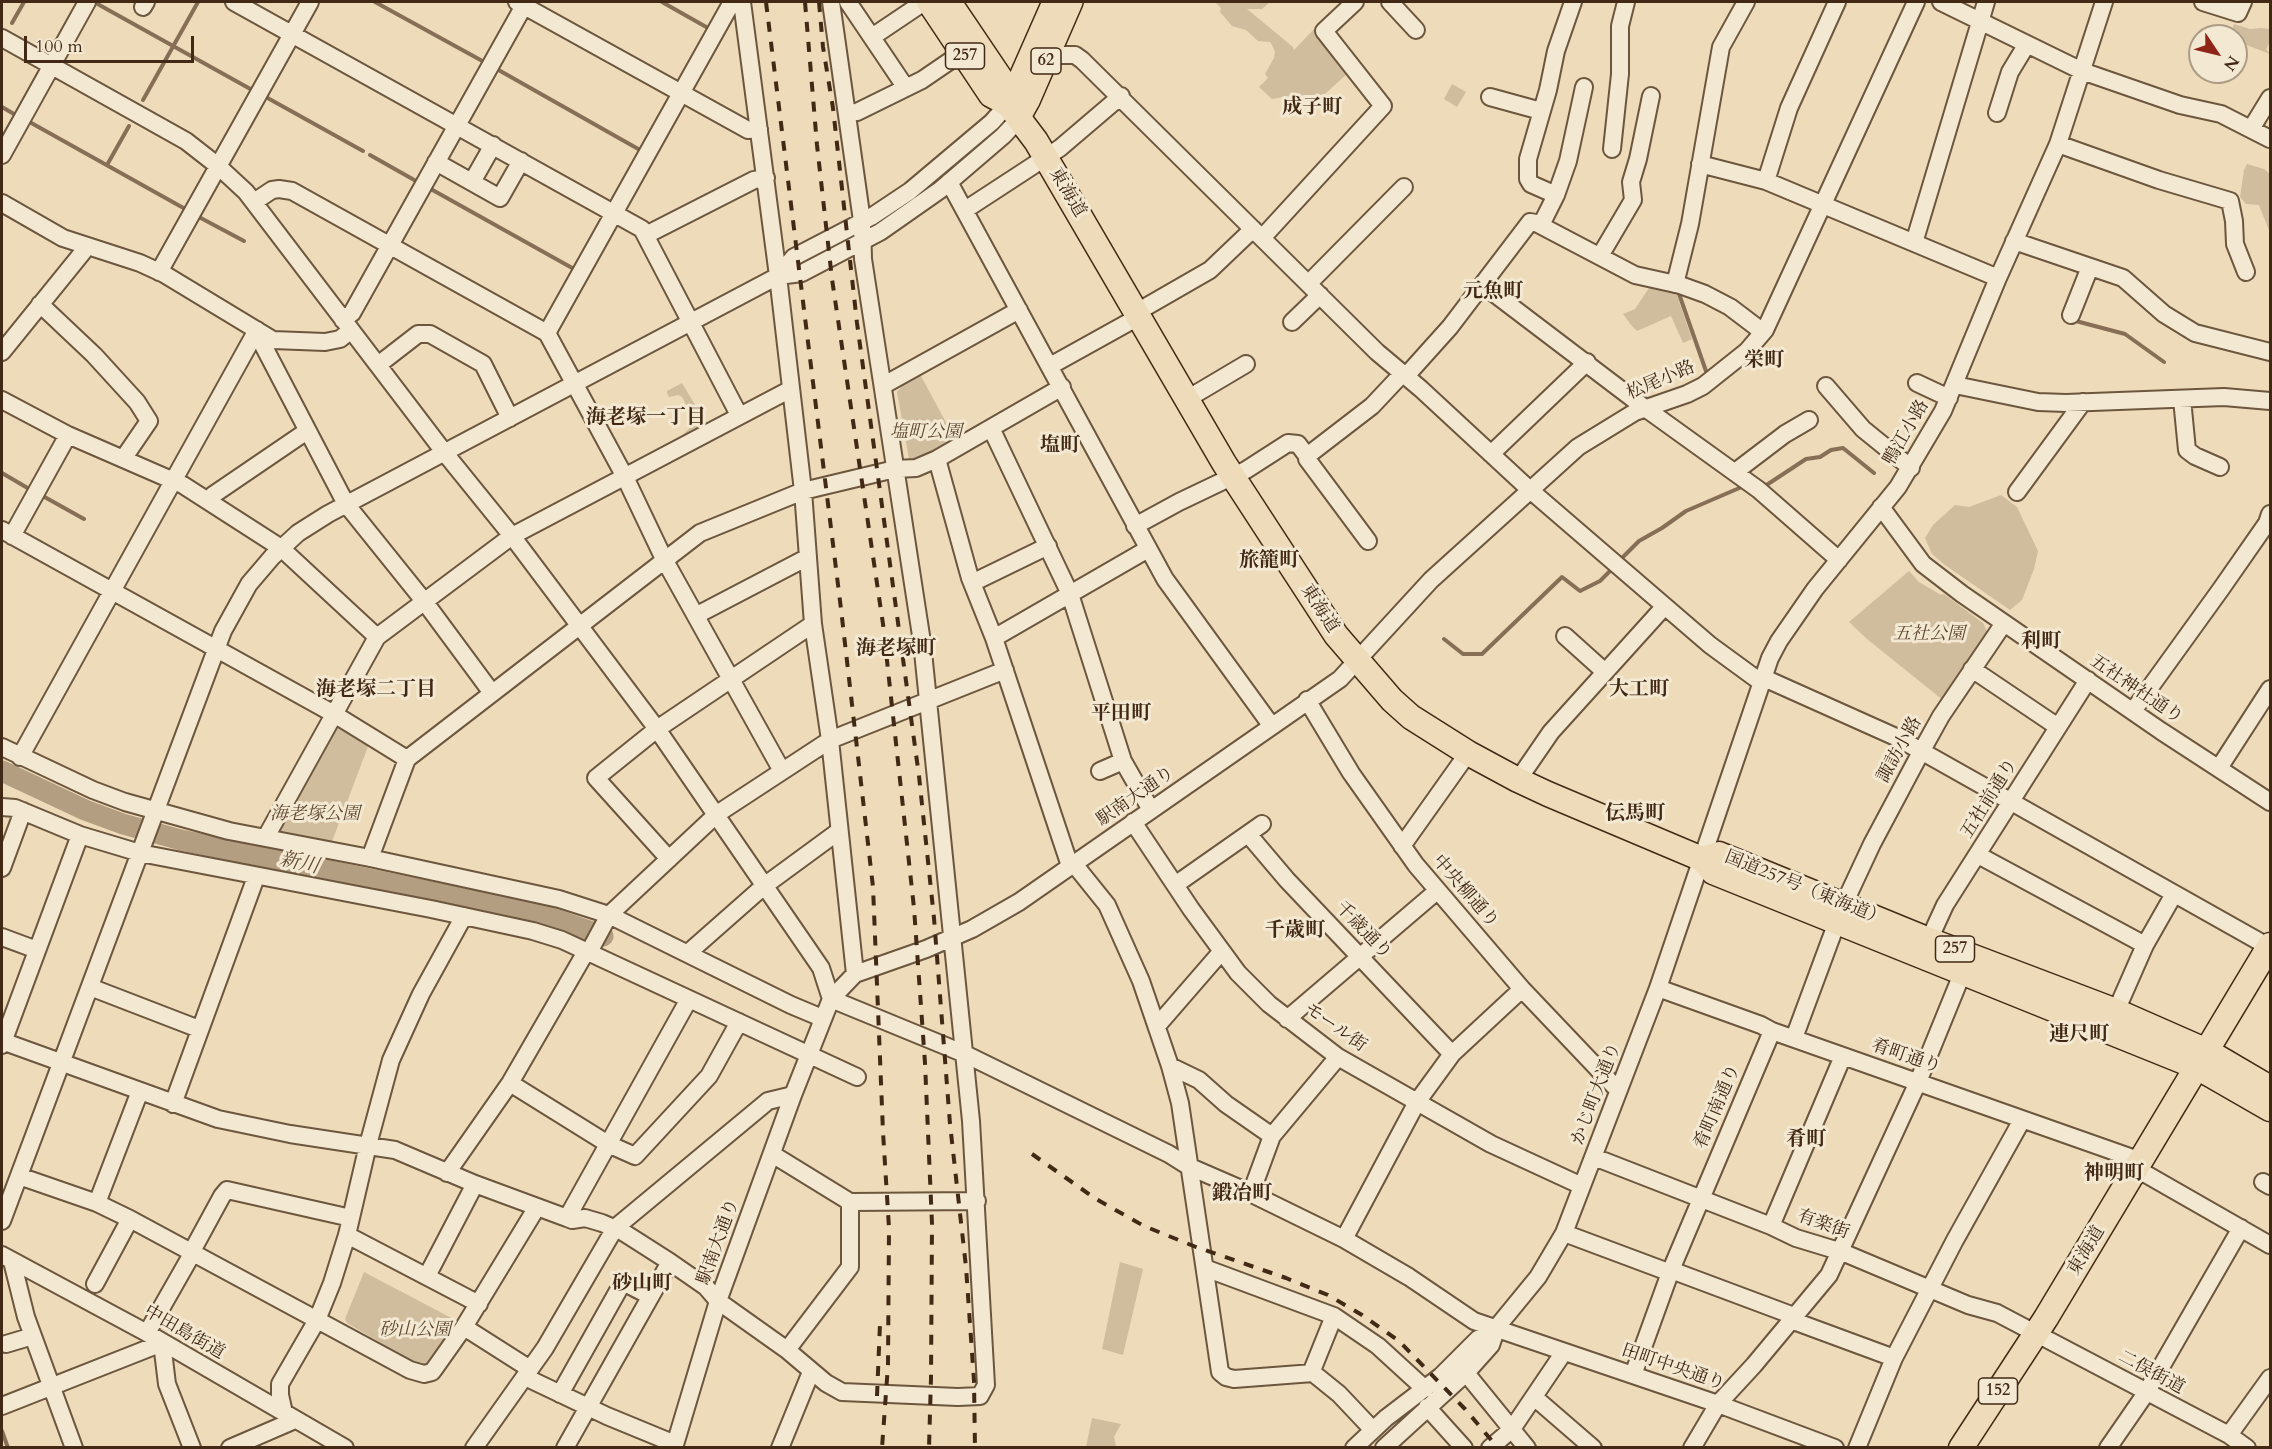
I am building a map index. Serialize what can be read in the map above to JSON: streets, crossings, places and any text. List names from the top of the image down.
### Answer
{
  "streets": {
    "highway": [
      "257",
      "東海道",
      "国道257号（東海道）",
      "152"
    ],
    "main road": ["62"],
    "street": [
      "松尾小路",
      "鴨江小路",
      "五社神社通り",
      "諏訪小路",
      "駅南大通り",
      "五社前通り",
      "中央柳通り",
      "千歳通り",
      "モール街",
      "肴町通り",
      "かじ町大通り",
      "肴町南通り",
      "有楽街",
      "中田島街道",
      "田町中央通り",
      "二俣街道"
    ]
  },
  "crossings": [
    ["62", "東海道"],
    ["東海道", "松尾小路"],
    ["東海道", "鴨江小路"],
    ["東海道", "駅南大通り"],
    ["東海道", "国道257号（東海道）"],
    ["東海道", "肴町通り"],
    ["東海道", "かじ町大通り"],
    ["東海道", "有楽街"],
    ["東海道", "二俣街道"],
    ["松尾小路", "駅南大通り"],
    ["鴨江小路", "五社神社通り"],
    ["鴨江小路", "国道257号（東海道）"],
    ["鴨江小路", "かじ町大通り"],
    ["五社神社通り", "諏訪小路"],
    ["五社神社通り", "五社前通り"],
    ["諏訪小路", "国道257号（東海道）"],
    ["諏訪小路", "肴町通り"],
    ["駅南大通り", "中央柳通り"],
    ["駅南大通り", "モール街"],
    ["駅南大通り", "田町中央通り"],
    ["五社前通り", "国道257号（東海道）"],
    ["国道257号（東海道）", "かじ町大通り"],
    ["中央柳通り", "かじ町大通り"],
    ["モール街", "かじ町大通り"],
    ["肴町通り", "かじ町大通り"],
    ["肴町通り", "肴町南通り"],
    ["かじ町大通り", "有楽街"],
    ["かじ町大通り", "田町中央通り"],
    ["肴町南通り", "有楽街"],
    ["肴町南通り", "田町中央通り"],
    ["有楽街", "二俣街道"]
  ],
  "districts": [
    "成子町",
    "元魚町",
    "栄町",
    "海老塚一丁目",
    "塩町",
    "旅籠町",
    "利町",
    "海老塚町",
    "海老塚二丁目",
    "大工町",
    "平田町",
    "伝馬町",
    "千歳町",
    "連尺町",
    "肴町",
    "神明町",
    "鍛冶町",
    "砂山町"
  ],
  "water": ["新川"],
  "parks": [
    "塩町公園",
    "五社公園",
    "海老塚公園",
    "砂山公園"
  ],
  "scale_bar": "100 m",
  "north": "bottom right"
}
